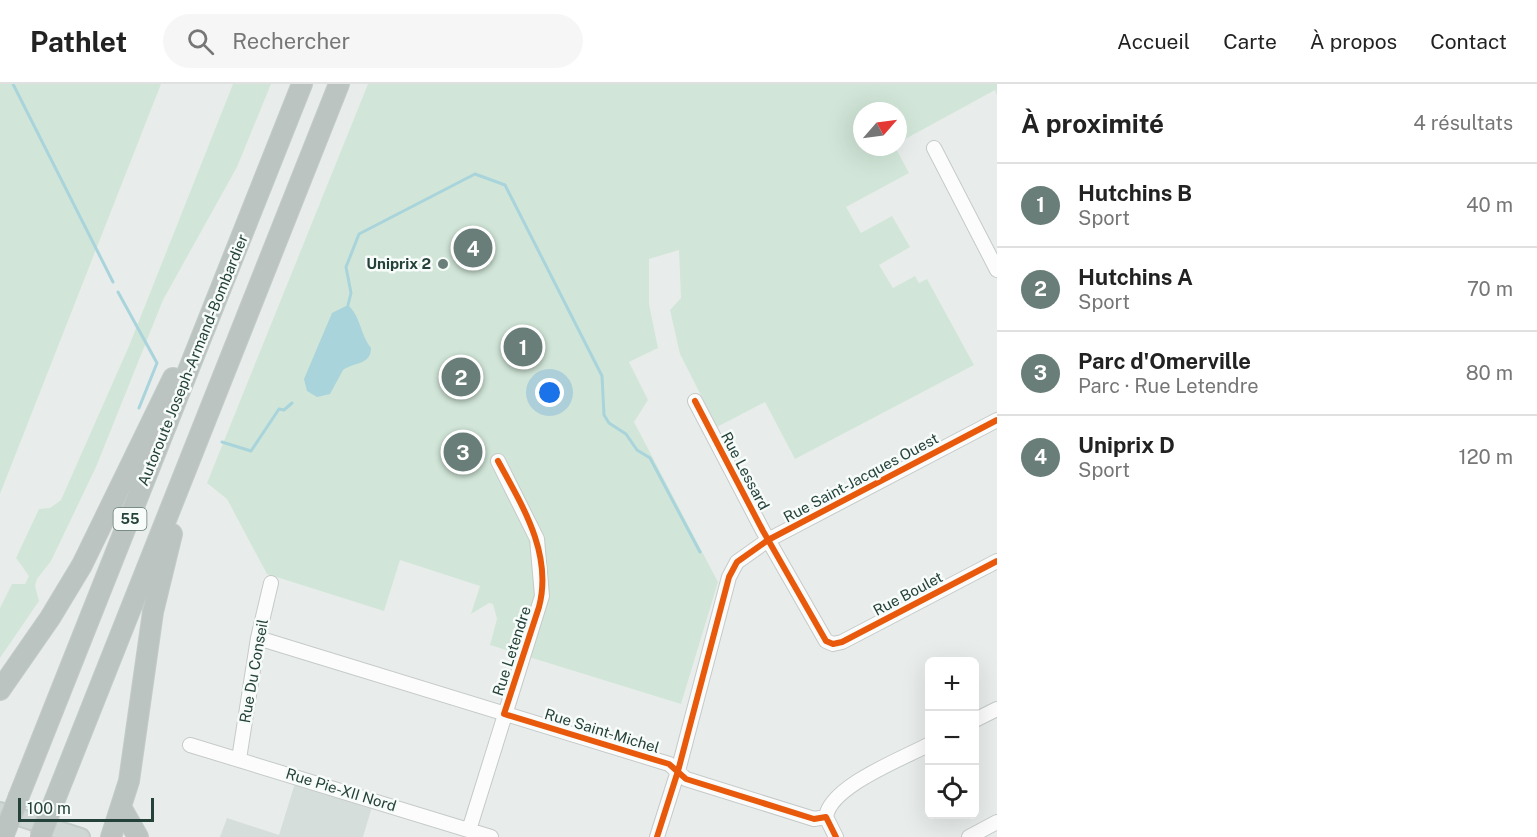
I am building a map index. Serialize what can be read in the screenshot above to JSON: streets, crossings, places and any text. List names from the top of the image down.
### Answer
{
  "streets": {
    "highway": ["Autoroute Joseph-Armand-Bombardier", "55"],
    "street": [
      "Rue Lessard",
      "Rue Saint-Jacques Ouest",
      "Rue Boulet",
      "Rue Letendre",
      "Rue Du Conseil",
      "Rue Saint-Michel",
      "Rue Pie-XII Nord"
    ]
  },
  "crossings": [
    ["Rue Lessard", "Rue Saint-Jacques Ouest"],
    ["Rue Lessard", "Rue Boulet"],
    ["Rue Saint-Jacques Ouest", "Rue Saint-Michel"],
    ["Rue Letendre", "Rue Saint-Michel"],
    ["Rue Letendre", "Rue Pie-XII Nord"],
    ["Rue Du Conseil", "Rue Saint-Michel"],
    ["Rue Du Conseil", "Rue Pie-XII Nord"]
  ],
  "places": ["Uniprix 2"],
  "scale_bar": "100 m",
  "north": "top right",
  "page": {
    "header": "Pathlet",
    "search": "Rechercher",
    "nav": [
      "Accueil",
      "Carte",
      "À propos",
      "Contact"
    ],
    "heading": ["À proximité", "4 résultats"],
    "list": [
      {
        "mark": "1",
        "name": "Hutchins B",
        "note": "Sport",
        "value": "40 m"
      },
      {
        "mark": "2",
        "name": "Hutchins A",
        "note": "Sport",
        "value": "70 m"
      },
      {
        "mark": "3",
        "name": "Parc d'Omerville",
        "note": "Parc · Rue Letendre",
        "value": "80 m"
      },
      {
        "mark": "4",
        "name": "Uniprix D",
        "note": "Sport",
        "value": "120 m"
      }
    ],
    "pins": [
      "4",
      "1",
      "2",
      "3"
    ],
    "map_buttons": ["+", "−"],
    "scale": "100 m"
  }
}
